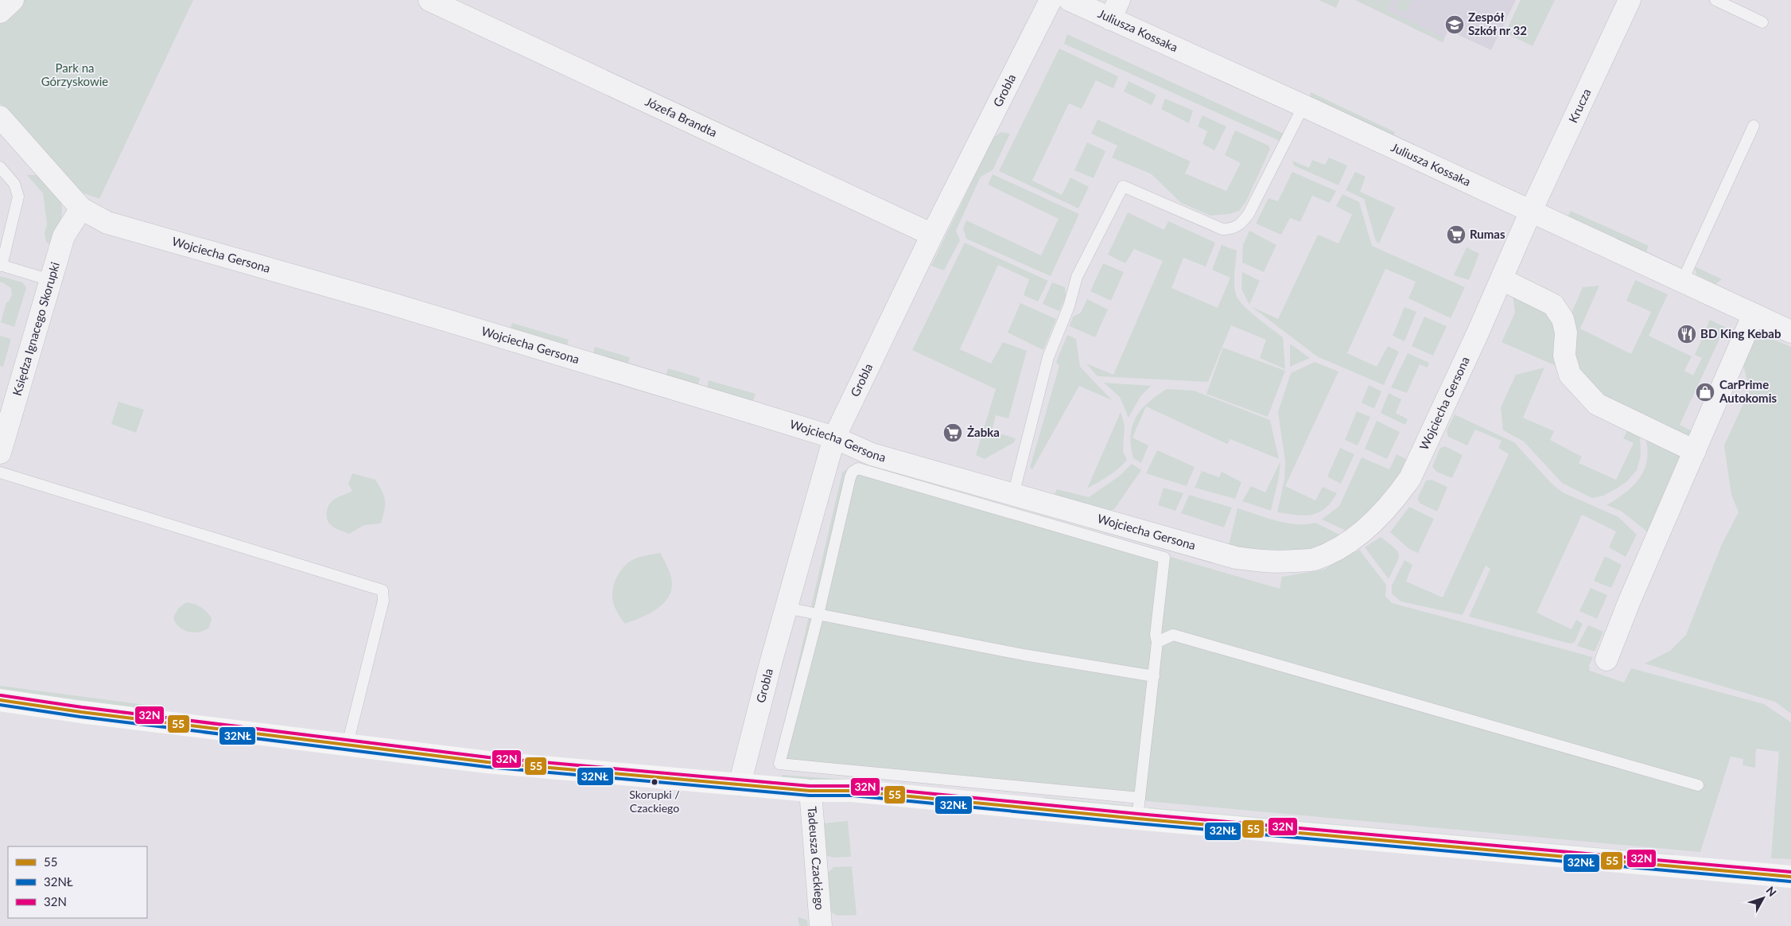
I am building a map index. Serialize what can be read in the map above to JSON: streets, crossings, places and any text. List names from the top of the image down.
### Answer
{
  "streets": {
    "street": [
      "Juliusza Kossaka",
      "Grobla",
      "Krucza",
      "Józefa Brandta",
      "Wojciecha Gersona",
      "Księdza Ignacego Skorupki",
      "Tadeusza Czackiego"
    ]
  },
  "crossings": [
    ["Juliusza Kossaka", "Krucza"],
    ["Juliusza Kossaka", "Wojciecha Gersona"],
    ["Grobla", "Józefa Brandta"],
    ["Grobla", "Wojciecha Gersona"],
    ["Krucza", "Wojciecha Gersona"],
    ["Wojciecha Gersona", "Księdza Ignacego Skorupki"]
  ],
  "parks": ["Park na Górzyskowie"],
  "places": {
    "school or university": ["Zespół Szkół nr 32"],
    "supermarket": ["Rumas", "Żabka"],
    "restaurant": ["BD King Kebab"],
    "shop": ["CarPrime Autokomis"],
    "other": ["Skorupki / Czackiego"]
  },
  "lines": ["transit line 32N", "transit line 55", "transit line 32NŁ"],
  "legend": ["55", "32NŁ", "32N"],
  "north": "top right"
}
